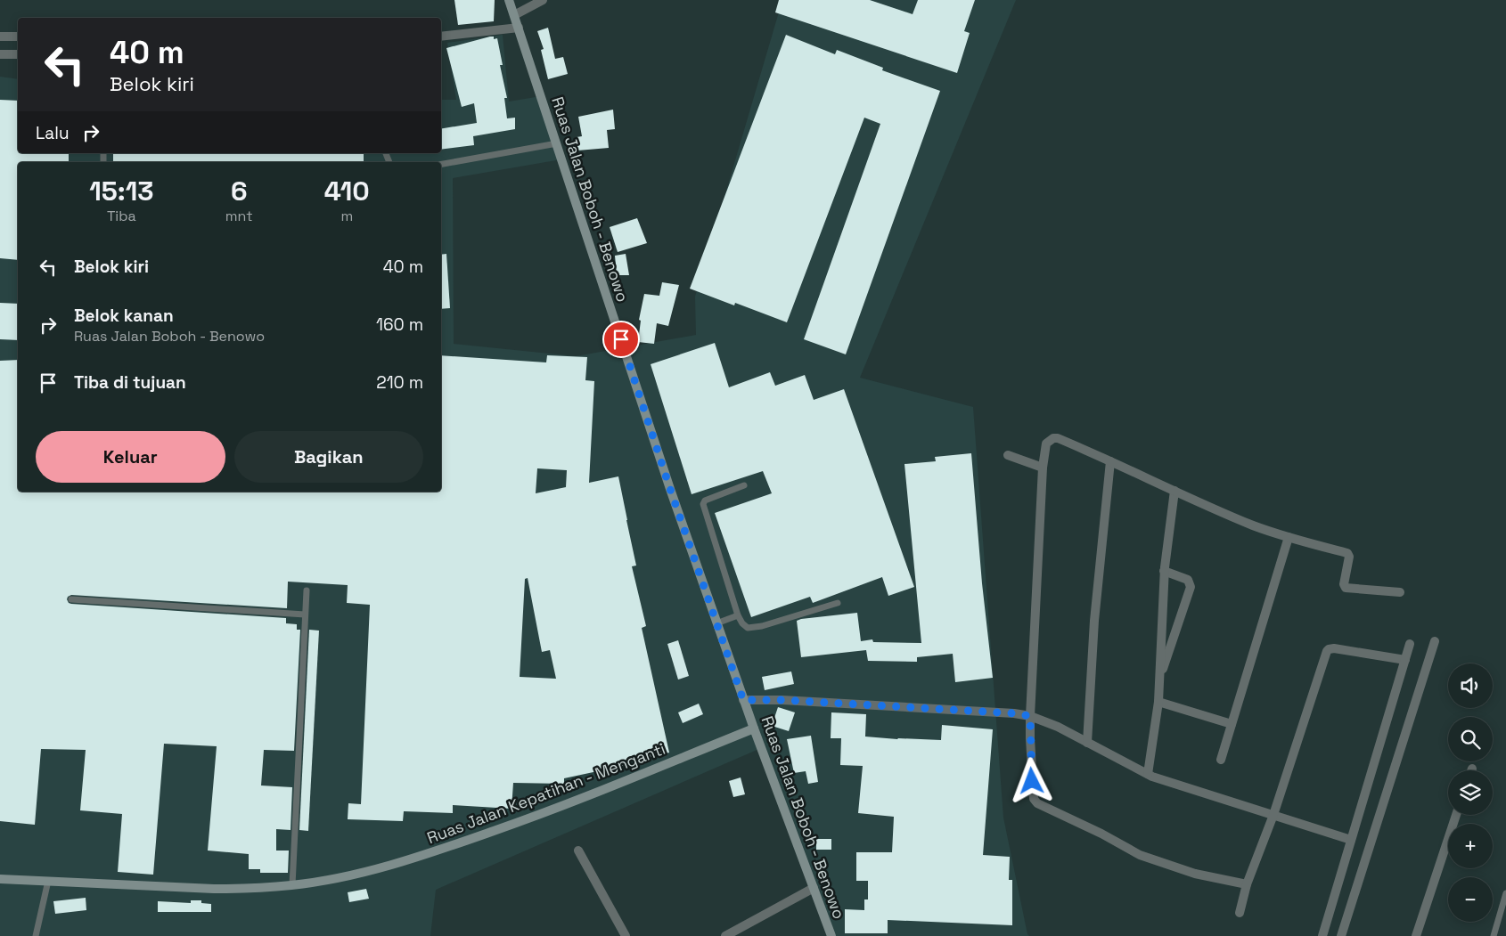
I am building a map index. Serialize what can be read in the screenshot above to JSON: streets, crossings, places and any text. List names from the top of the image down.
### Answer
{
  "streets": {
    "main road": ["Ruas Jalan Boboh - Benowo", "Ruas Jalan Kepatihan - Menganti"]
  },
  "crossings": [
    ["Ruas Jalan Boboh - Benowo", "Ruas Jalan Kepatihan - Menganti"]
  ],
  "page": {
    "turn": ["40 m", "Belok kiri"],
    "then": "Lalu",
    "eta": [
      "15:13",
      "Tiba",
      "6",
      "mnt",
      "410",
      "m"
    ],
    "list": [
      {
        "name": "Belok kiri",
        "value": "40 m"
      },
      {
        "name": "Belok kanan",
        "note": "Ruas Jalan Boboh - Benowo",
        "value": "160 m"
      },
      {
        "name": "Tiba di tujuan",
        "value": "210 m"
      }
    ],
    "buttons": ["Keluar", "Bagikan"],
    "map_buttons": ["+", "−"]
  }
}
